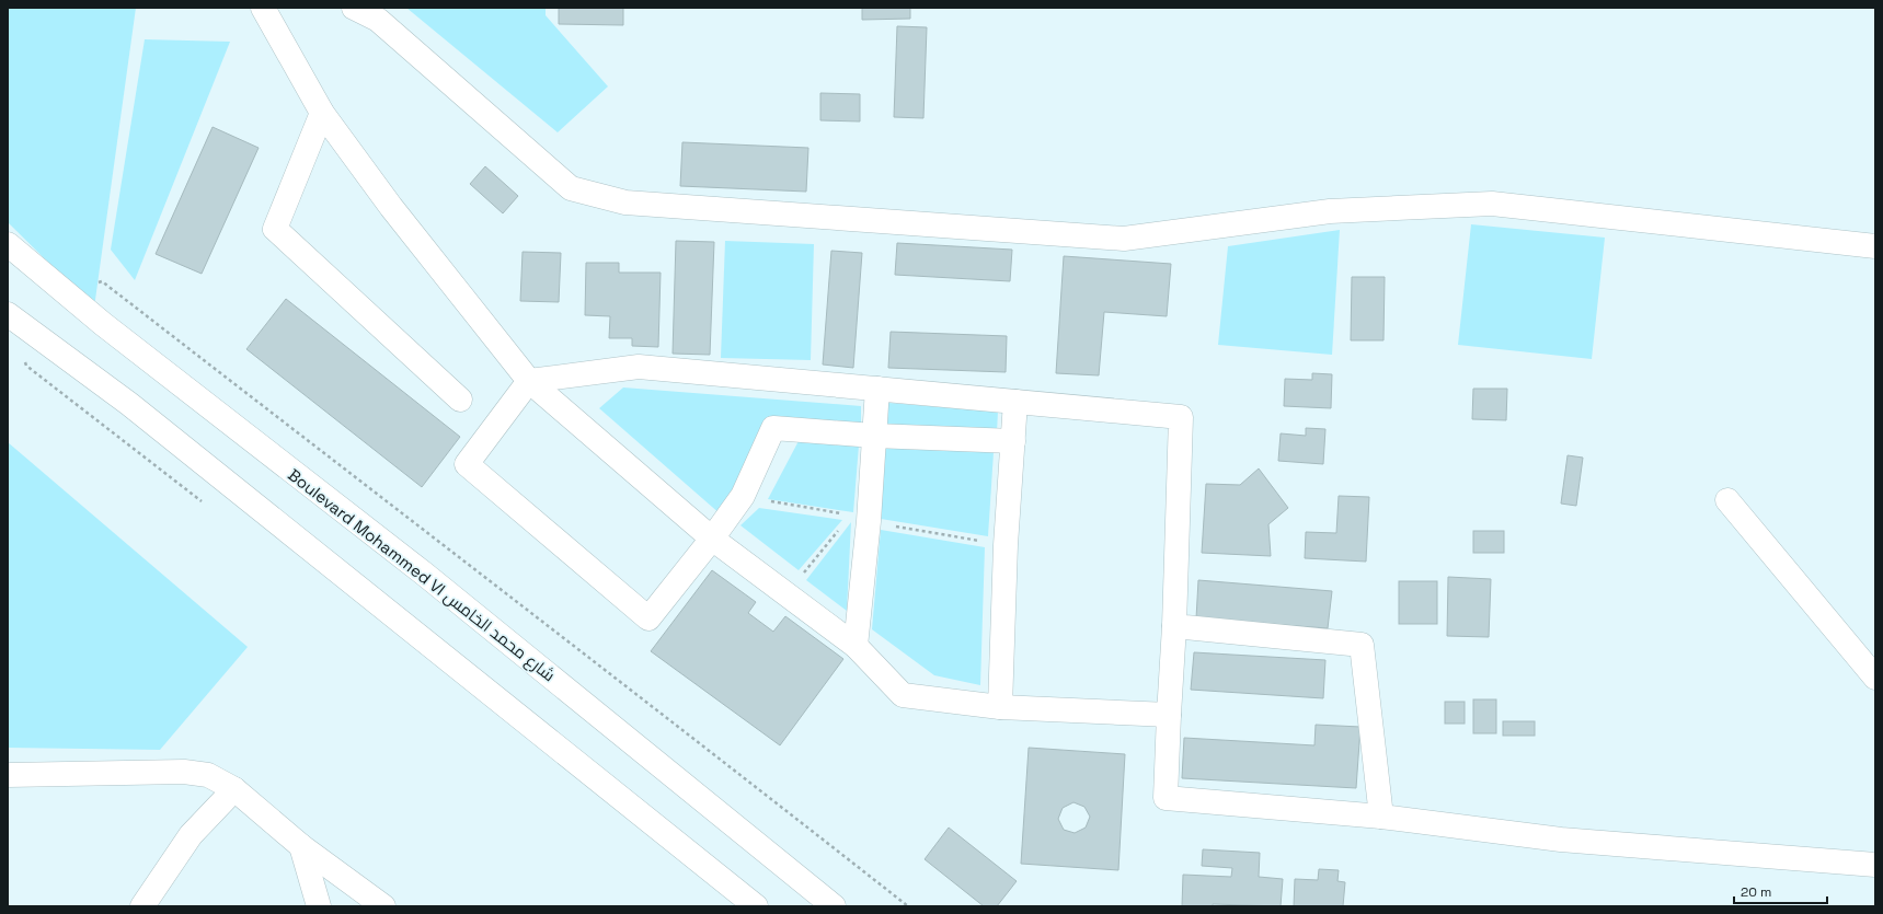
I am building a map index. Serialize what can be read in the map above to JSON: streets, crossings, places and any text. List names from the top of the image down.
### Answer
{
  "streets": {
    "street": ["Boulevard Mohammed VI شارع محمد الخامس"]
  },
  "scale_bar": "20 m"
}
